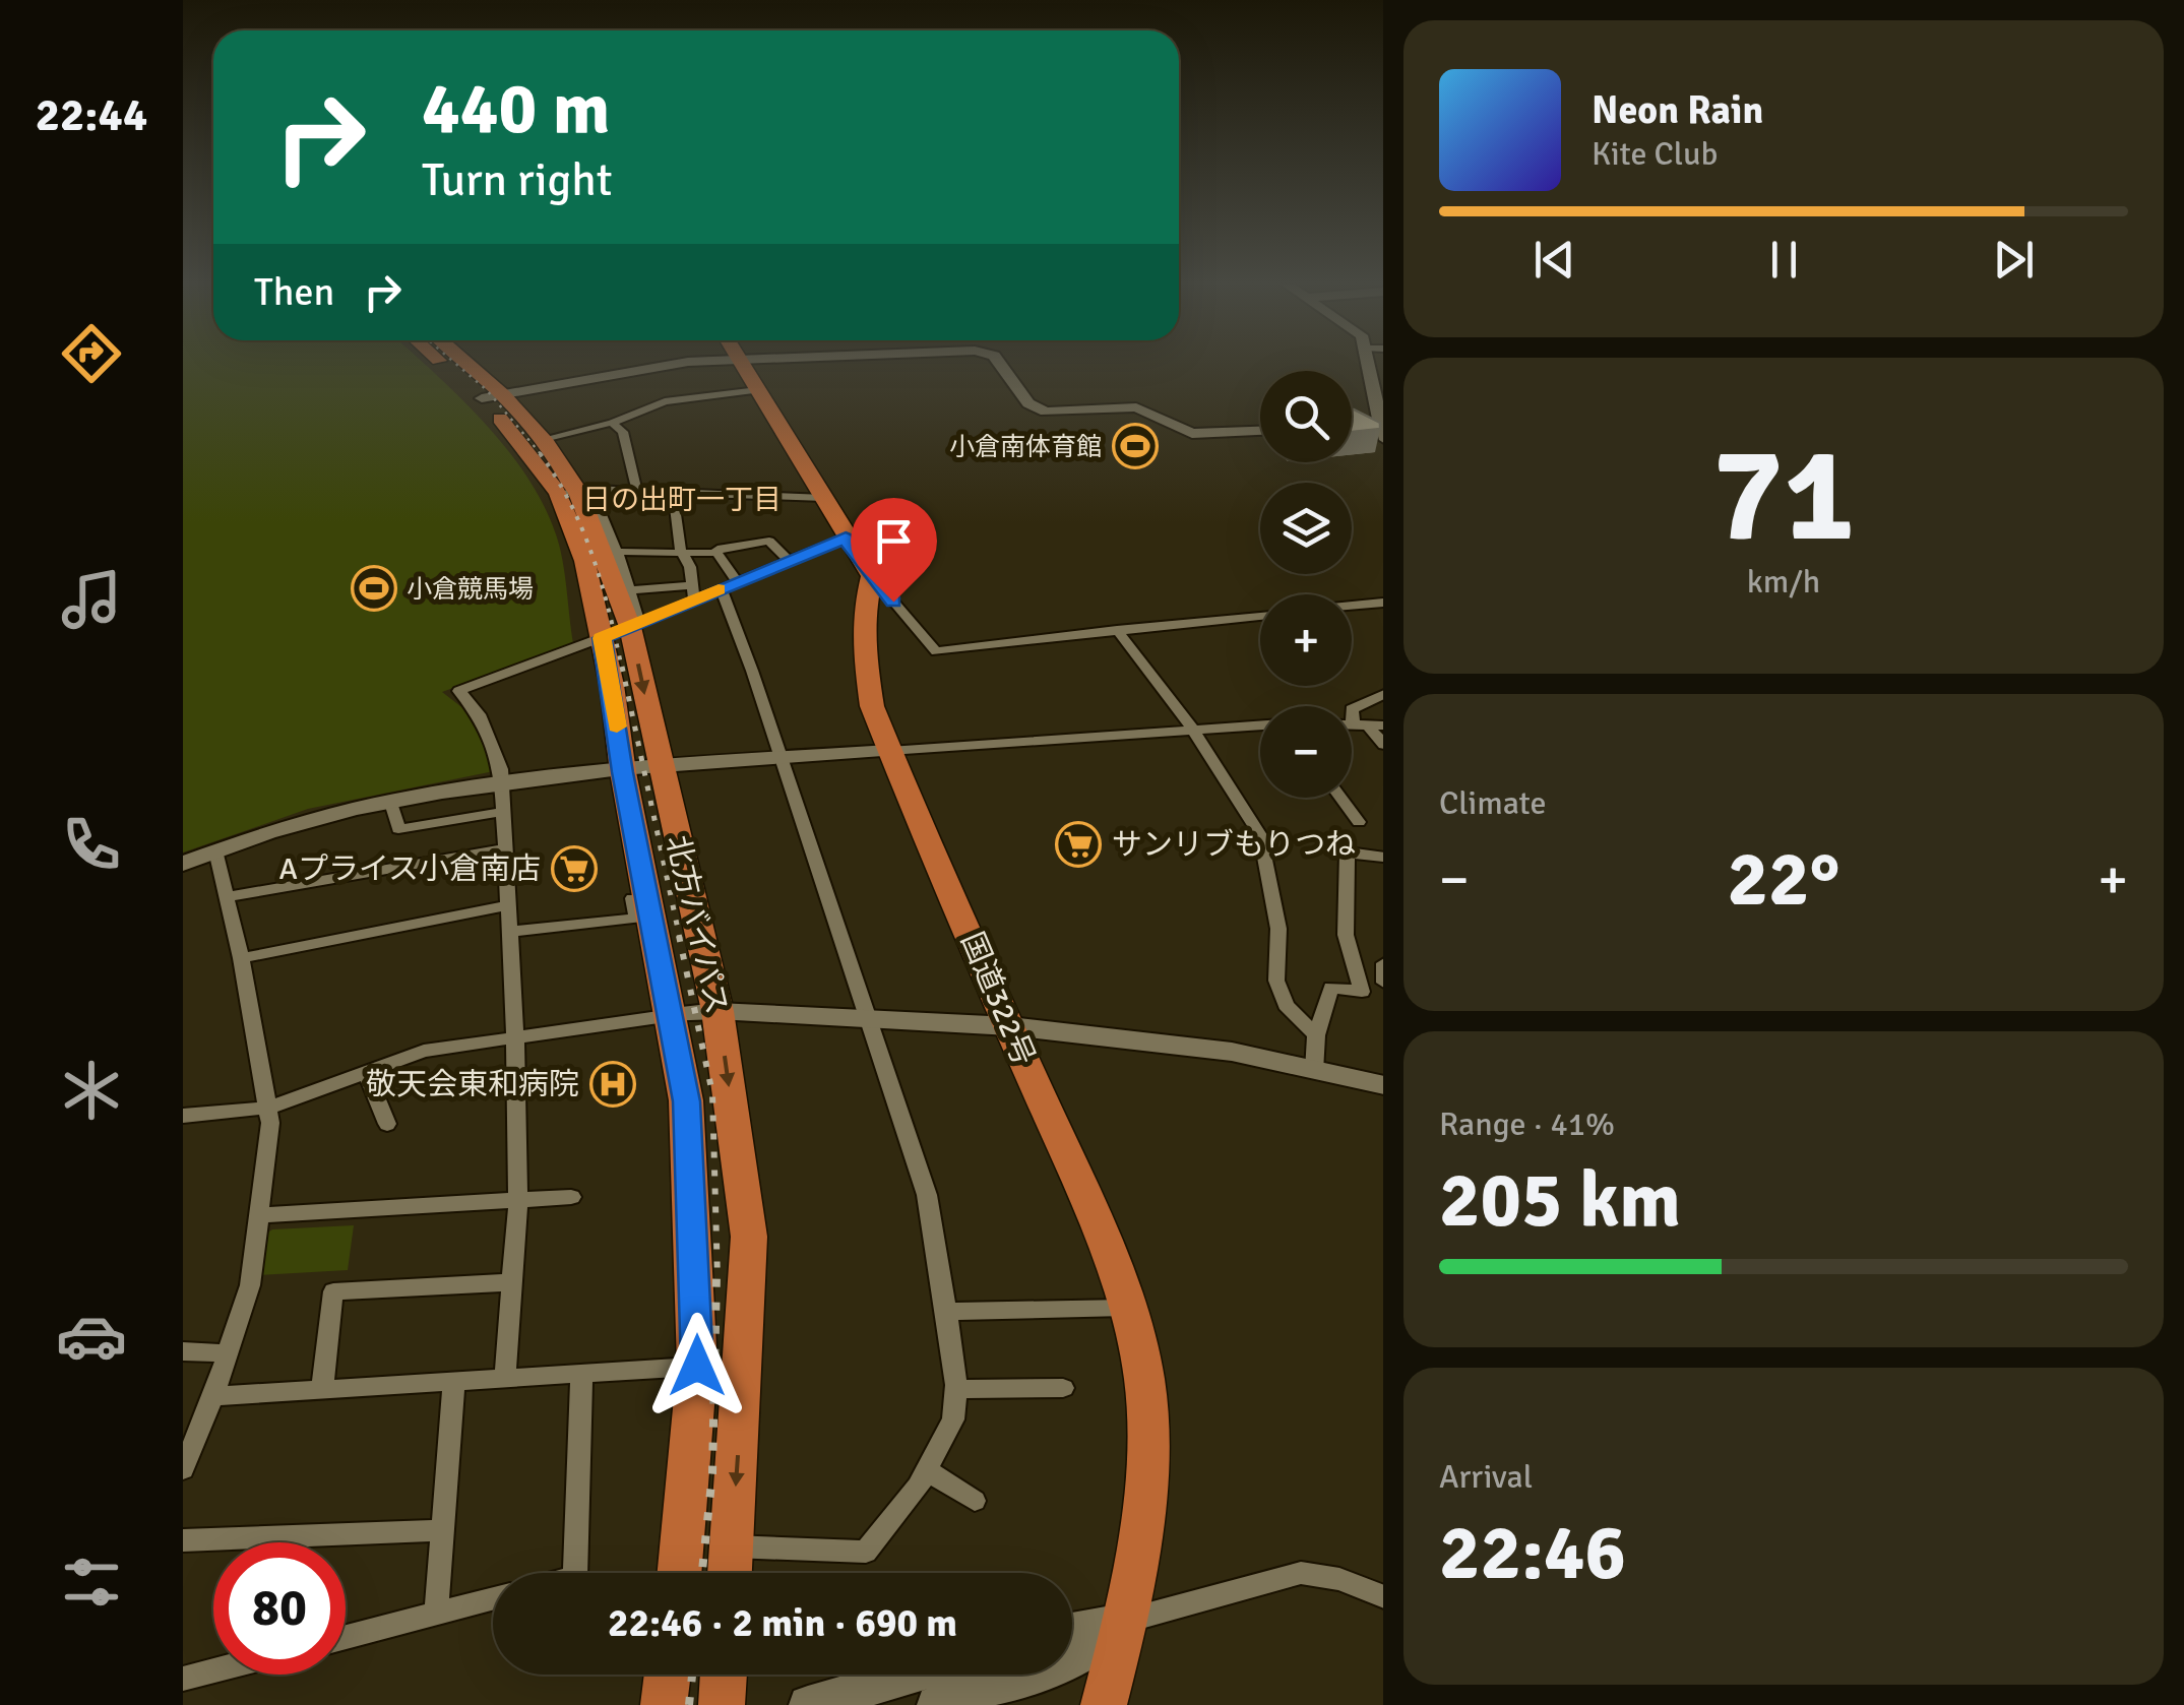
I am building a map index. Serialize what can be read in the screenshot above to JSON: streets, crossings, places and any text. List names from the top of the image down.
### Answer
{
  "streets": {
    "highway": ["北方バイパス", "国道322号"]
  },
  "districts": ["日の出町一丁目"],
  "places": {
    "sports": ["小倉南体育館", "小倉競馬場"],
    "supermarket": ["サンリブもりつね", "Aプライス小倉南店"],
    "hospital": ["敬天会東和病院"]
  },
  "page": {
    "tabs": "22:44",
    "turn": ["440 m", "Turn right"],
    "song": ["Neon Rain", "Kite Club"],
    "then": "Then",
    "tile": [
      ["71", "km/h"],
      "Climate",
      ["Range · 41%", "205 km"],
      ["Arrival", "22:46"]
    ],
    "map_buttons": ["+", "−"],
    "heat": ["−", "22°", "+"],
    "limit": "80",
    "trip": "22:46 · 2 min · 690 m"
  }
}
